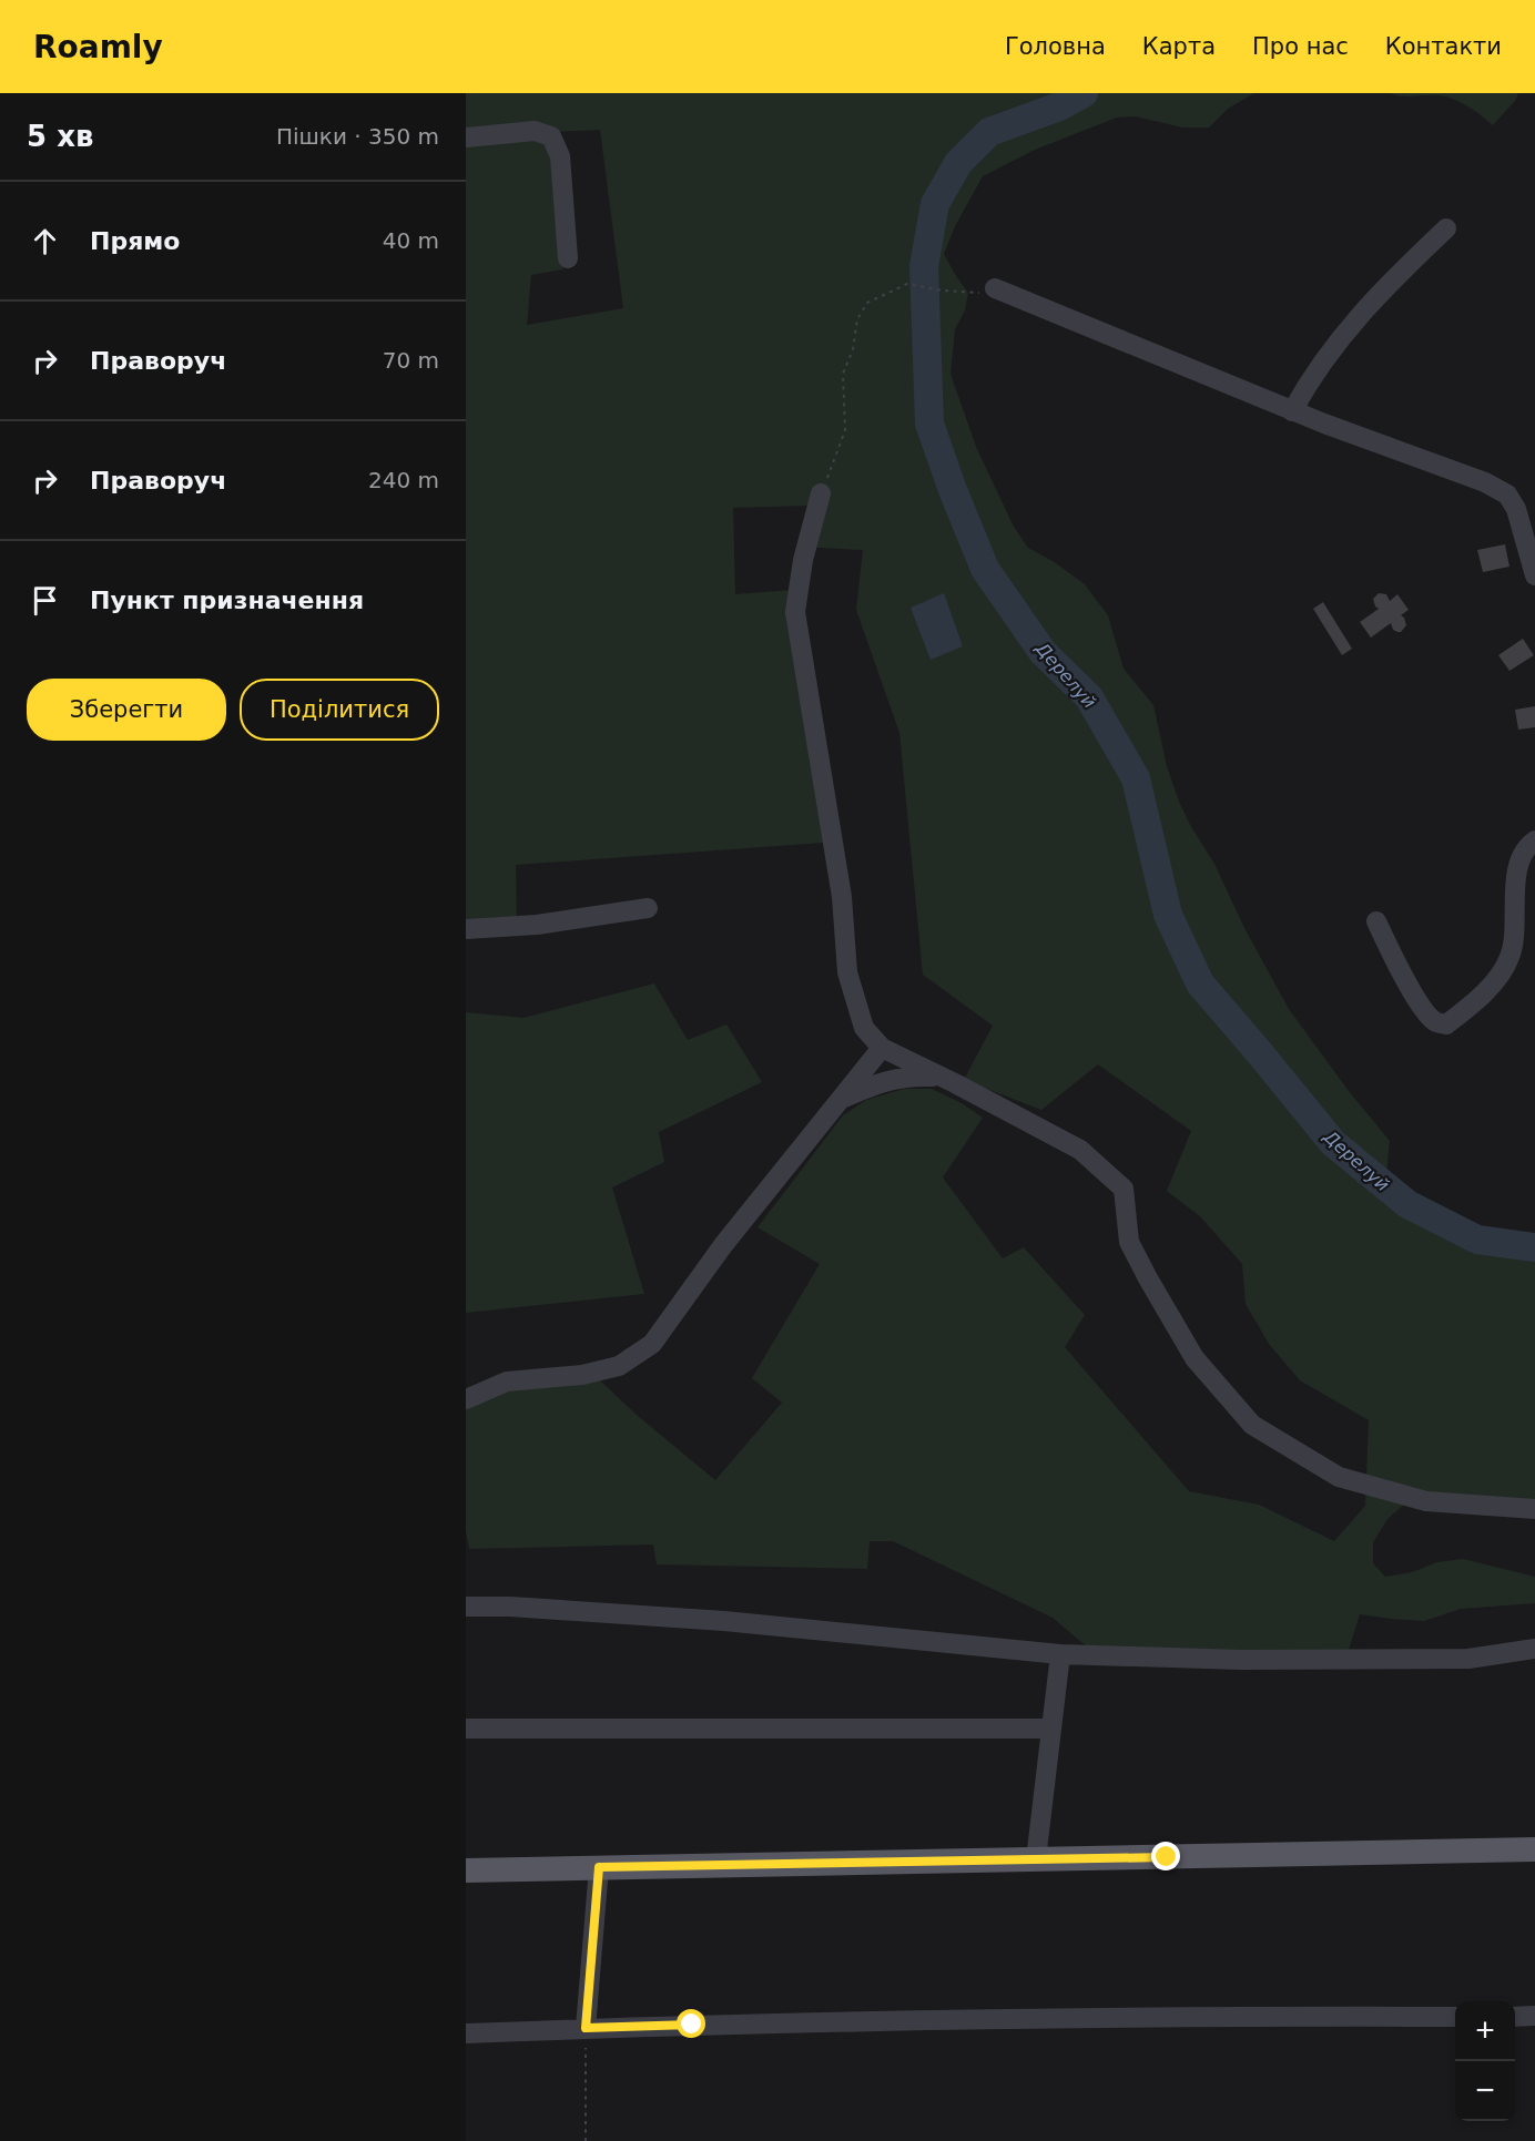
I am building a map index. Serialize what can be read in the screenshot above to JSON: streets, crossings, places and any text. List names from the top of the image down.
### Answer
{
  "water": ["Дерелуй"],
  "page": {
    "header": "Roamly",
    "nav": [
      "Головна",
      "Карта",
      "Про нас",
      "Контакти"
    ],
    "heading": ["5 хв", "Пішки · 350 m"],
    "list": [
      ["Прямо", "40 m"],
      ["Праворуч", "70 m"],
      ["Праворуч", "240 m"],
      "Пункт призначення"
    ],
    "buttons": ["Зберегти", "Поділитися"],
    "map_buttons": ["+", "−"]
  }
}
